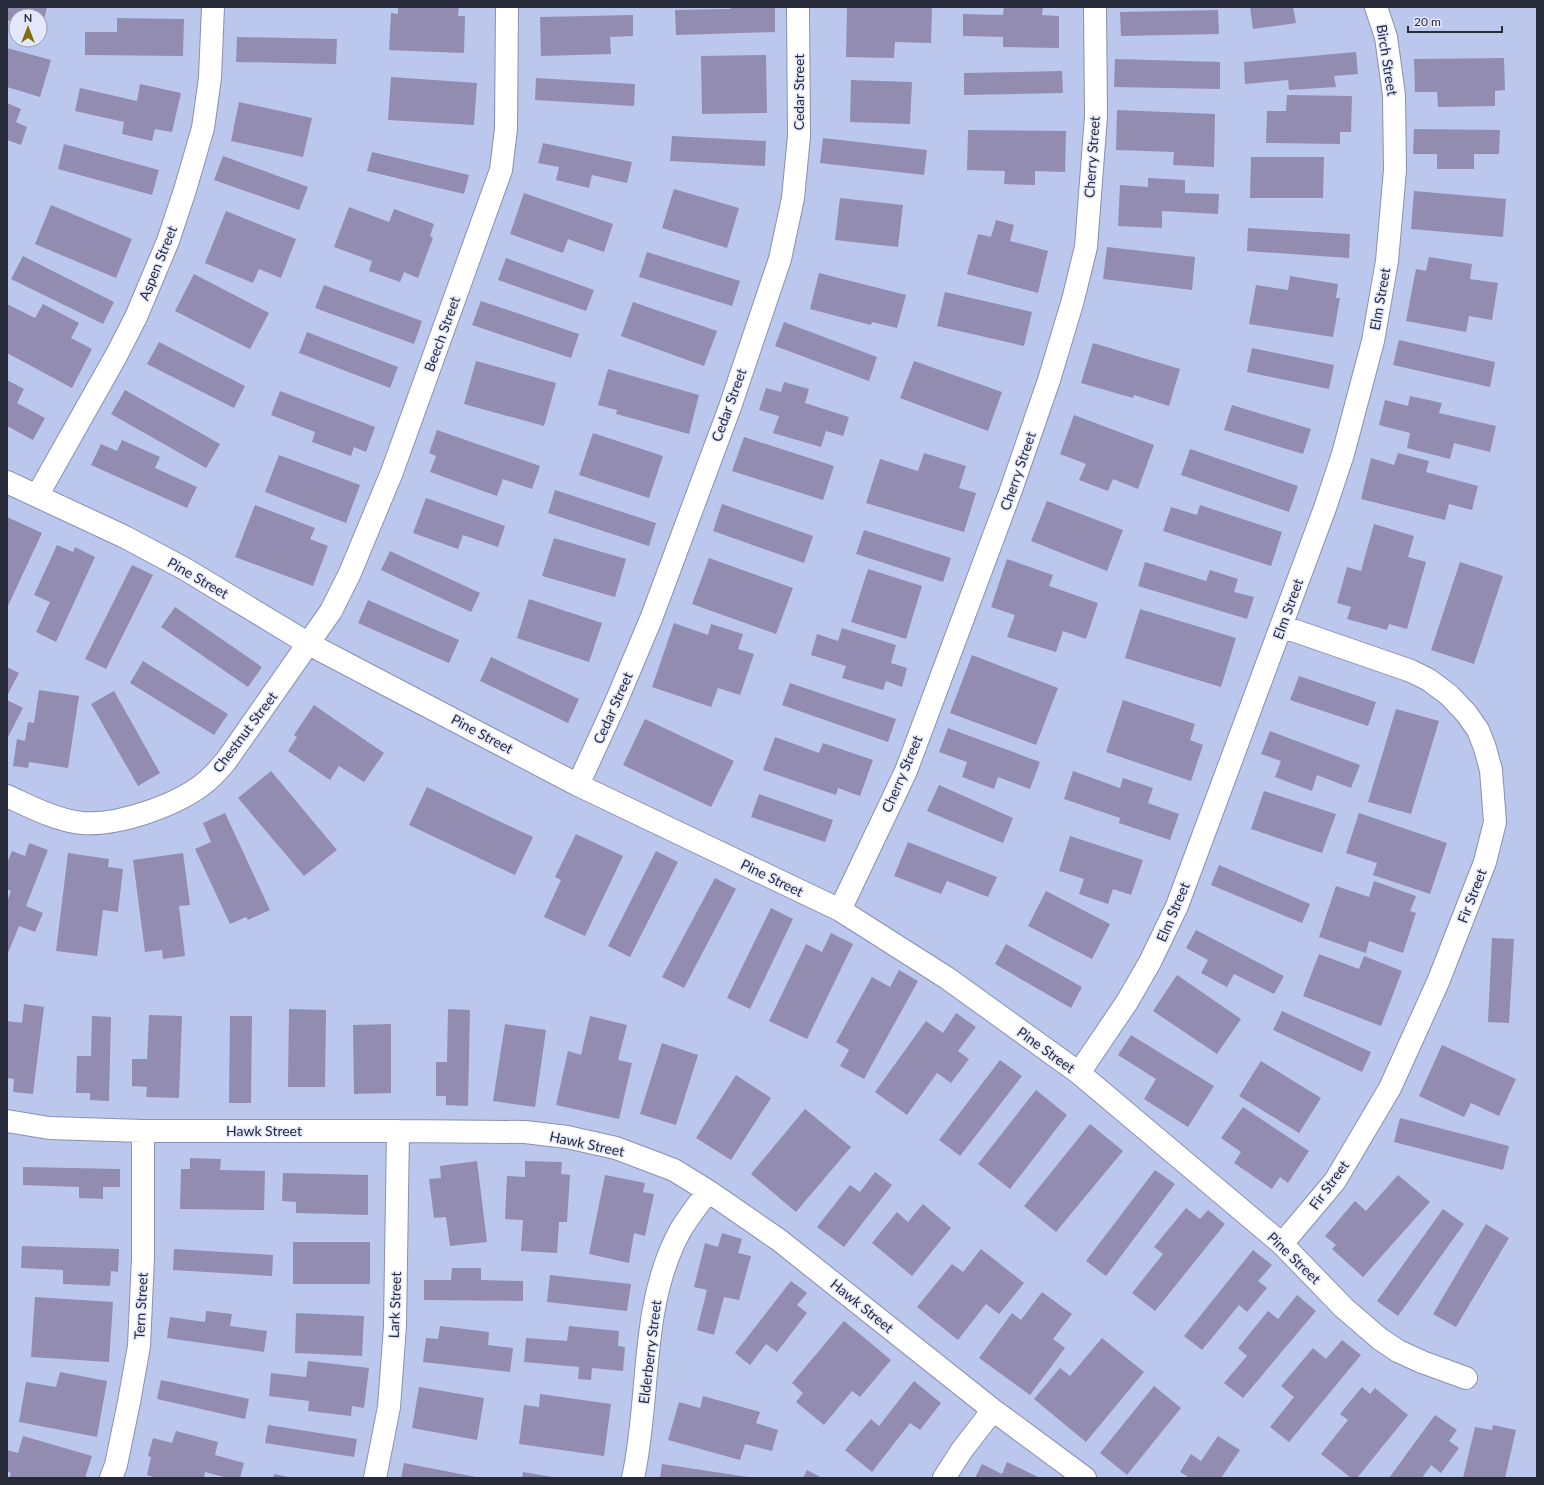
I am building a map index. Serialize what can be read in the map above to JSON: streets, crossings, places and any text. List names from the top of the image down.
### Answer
{
  "streets": {
    "street": [
      "Birch Street",
      "Cedar Street",
      "Cherry Street",
      "Aspen Street",
      "Elm Street",
      "Beech Street",
      "Pine Street",
      "Chestnut Street",
      "Fir Street",
      "Hawk Street",
      "Lark Street",
      "Tern Street",
      "Elderberry Street"
    ]
  },
  "crossings": [
    ["Birch Street", "Elm Street"],
    ["Cedar Street", "Pine Street"],
    ["Cherry Street", "Pine Street"],
    ["Aspen Street", "Pine Street"],
    ["Elm Street", "Pine Street"],
    ["Elm Street", "Fir Street"],
    ["Beech Street", "Pine Street"],
    ["Beech Street", "Chestnut Street"],
    ["Pine Street", "Chestnut Street"],
    ["Pine Street", "Fir Street"],
    ["Hawk Street", "Lark Street"],
    ["Hawk Street", "Tern Street"],
    ["Hawk Street", "Elderberry Street"]
  ],
  "scale_bar": "20 m",
  "north": "top"
}
